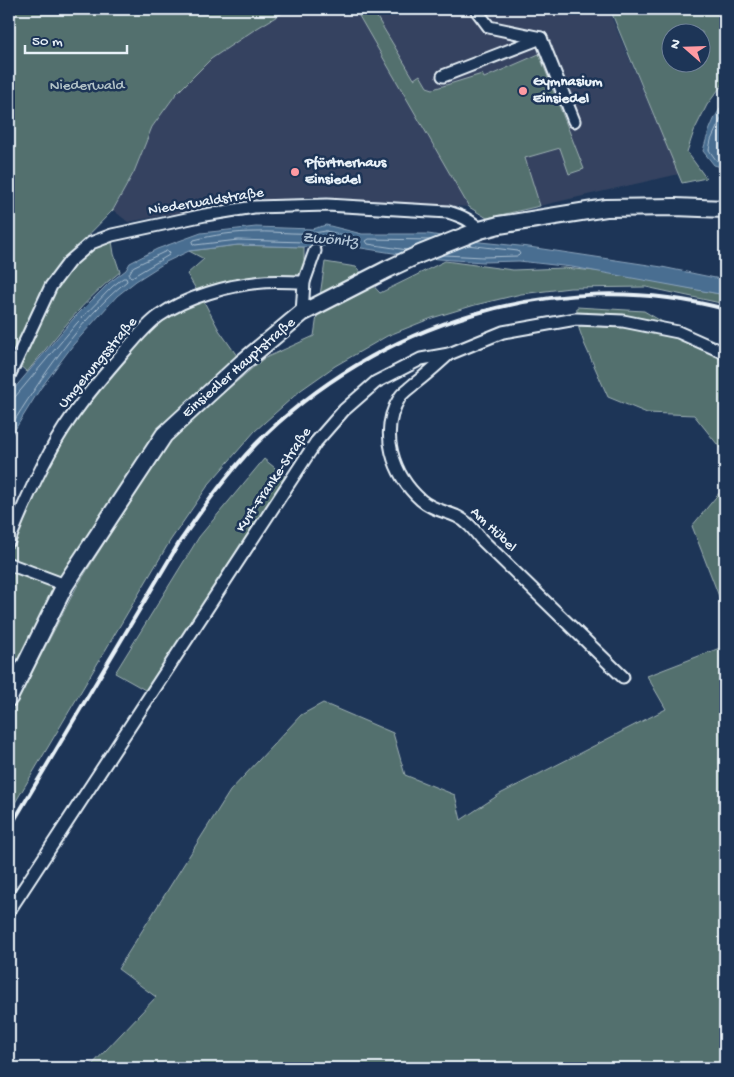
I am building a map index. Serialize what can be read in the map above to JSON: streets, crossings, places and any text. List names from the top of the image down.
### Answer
{
  "streets": {
    "main road": ["Einsiedler Hauptstraße"],
    "street": [
      "Niederwaldstraße",
      "Umgehungsstraße",
      "Kurt-Franke-Straße",
      "Am Hübel"
    ]
  },
  "crossings": [
    ["Niederwaldstraße", "Einsiedler Hauptstraße"],
    ["Kurt-Franke-Straße", "Am Hübel"]
  ],
  "water": ["Zwönitz"],
  "parks": ["Niederwald"],
  "places": ["Gymnasium Einsiedel", "Pförtnerhaus Einsiedel"],
  "scale_bar": "50 m",
  "north": "left"
}
